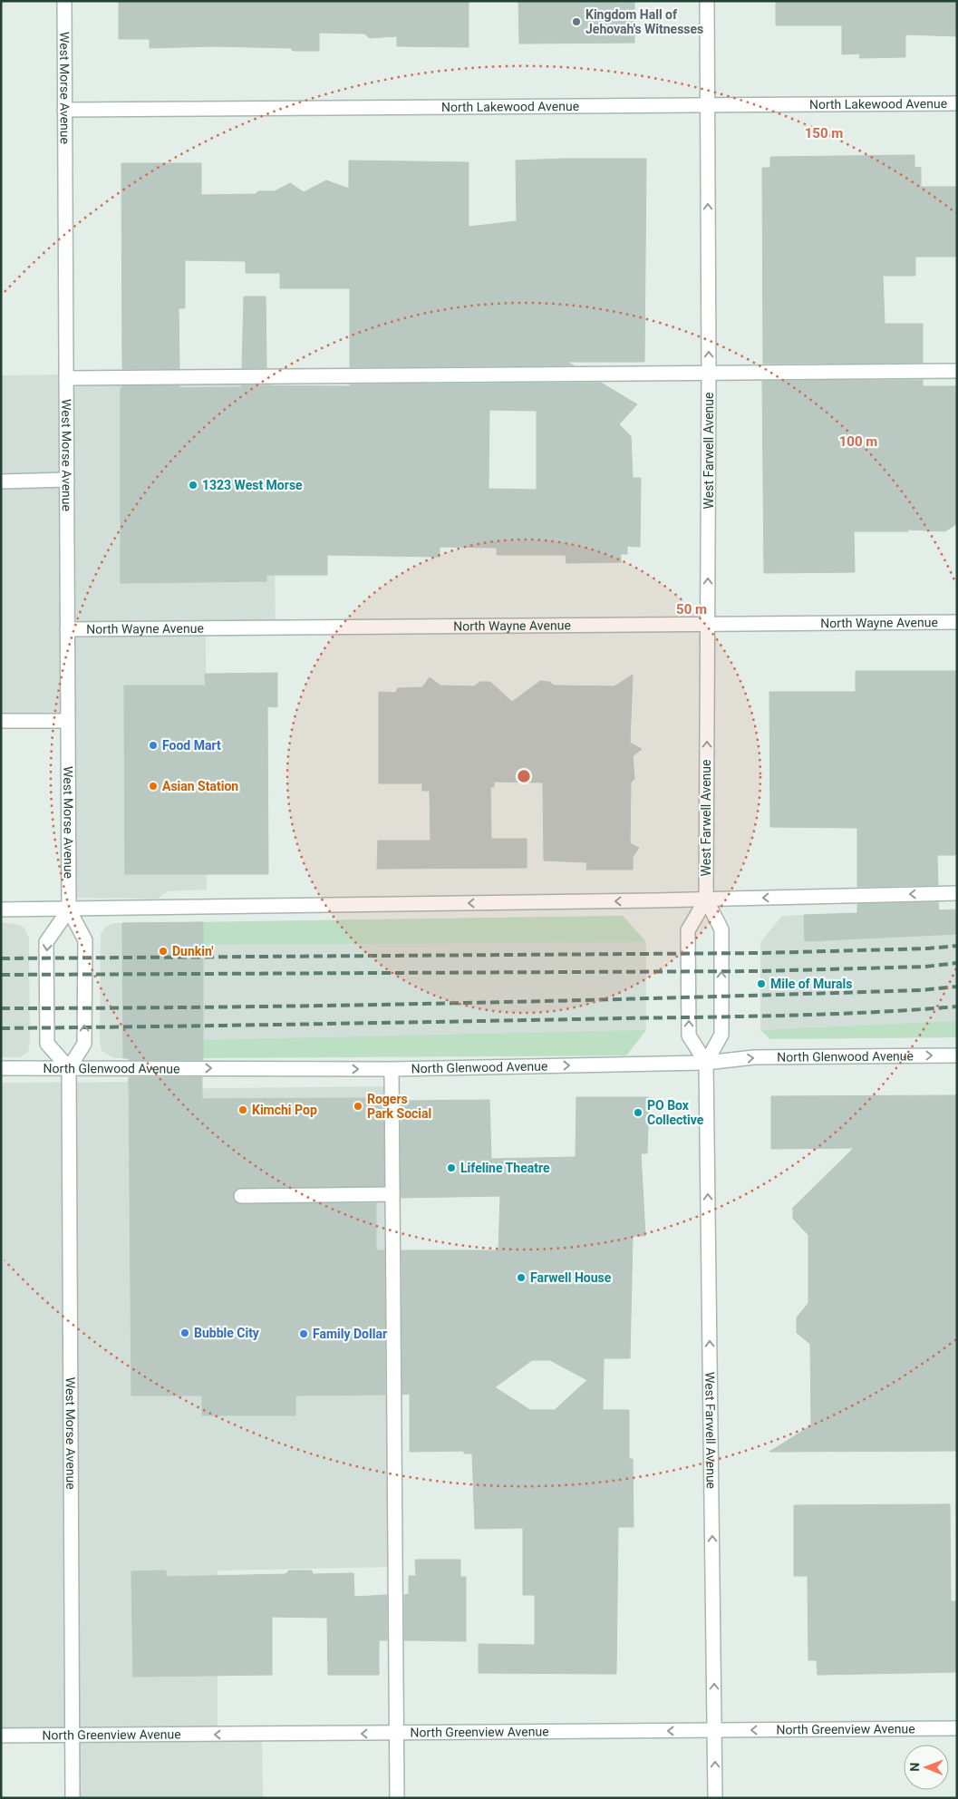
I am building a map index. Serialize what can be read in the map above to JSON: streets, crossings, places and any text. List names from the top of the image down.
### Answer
{
  "streets": {
    "street": [
      "West Morse Avenue",
      "North Lakewood Avenue",
      "West Farwell Avenue",
      "North Wayne Avenue",
      "North Glenwood Avenue",
      "North Greenview Avenue"
    ]
  },
  "crossings": [
    ["West Morse Avenue", "North Lakewood Avenue"],
    ["West Morse Avenue", "North Wayne Avenue"],
    ["West Morse Avenue", "North Glenwood Avenue"],
    ["West Morse Avenue", "North Greenview Avenue"],
    ["North Lakewood Avenue", "West Farwell Avenue"],
    ["West Farwell Avenue", "North Wayne Avenue"],
    ["West Farwell Avenue", "North Glenwood Avenue"],
    ["West Farwell Avenue", "North Greenview Avenue"]
  ],
  "one_way": ["West Farwell Avenue", "North Glenwood Avenue", "North Greenview Avenue"],
  "places": [
    "Kingdom Hall of Jehovah's Witnesses",
    "1323 West Morse",
    "Food Mart",
    "Asian Station",
    "Dunkin'",
    "Mile of Murals",
    "Rogers Park Social",
    "Kimchi Pop",
    "PO Box Collective",
    "Lifeline Theatre",
    "Farwell House",
    "Bubble City",
    "Family Dollar"
  ],
  "north": "left",
  "rings": ["150 m", "100 m", "50 m"]
}
